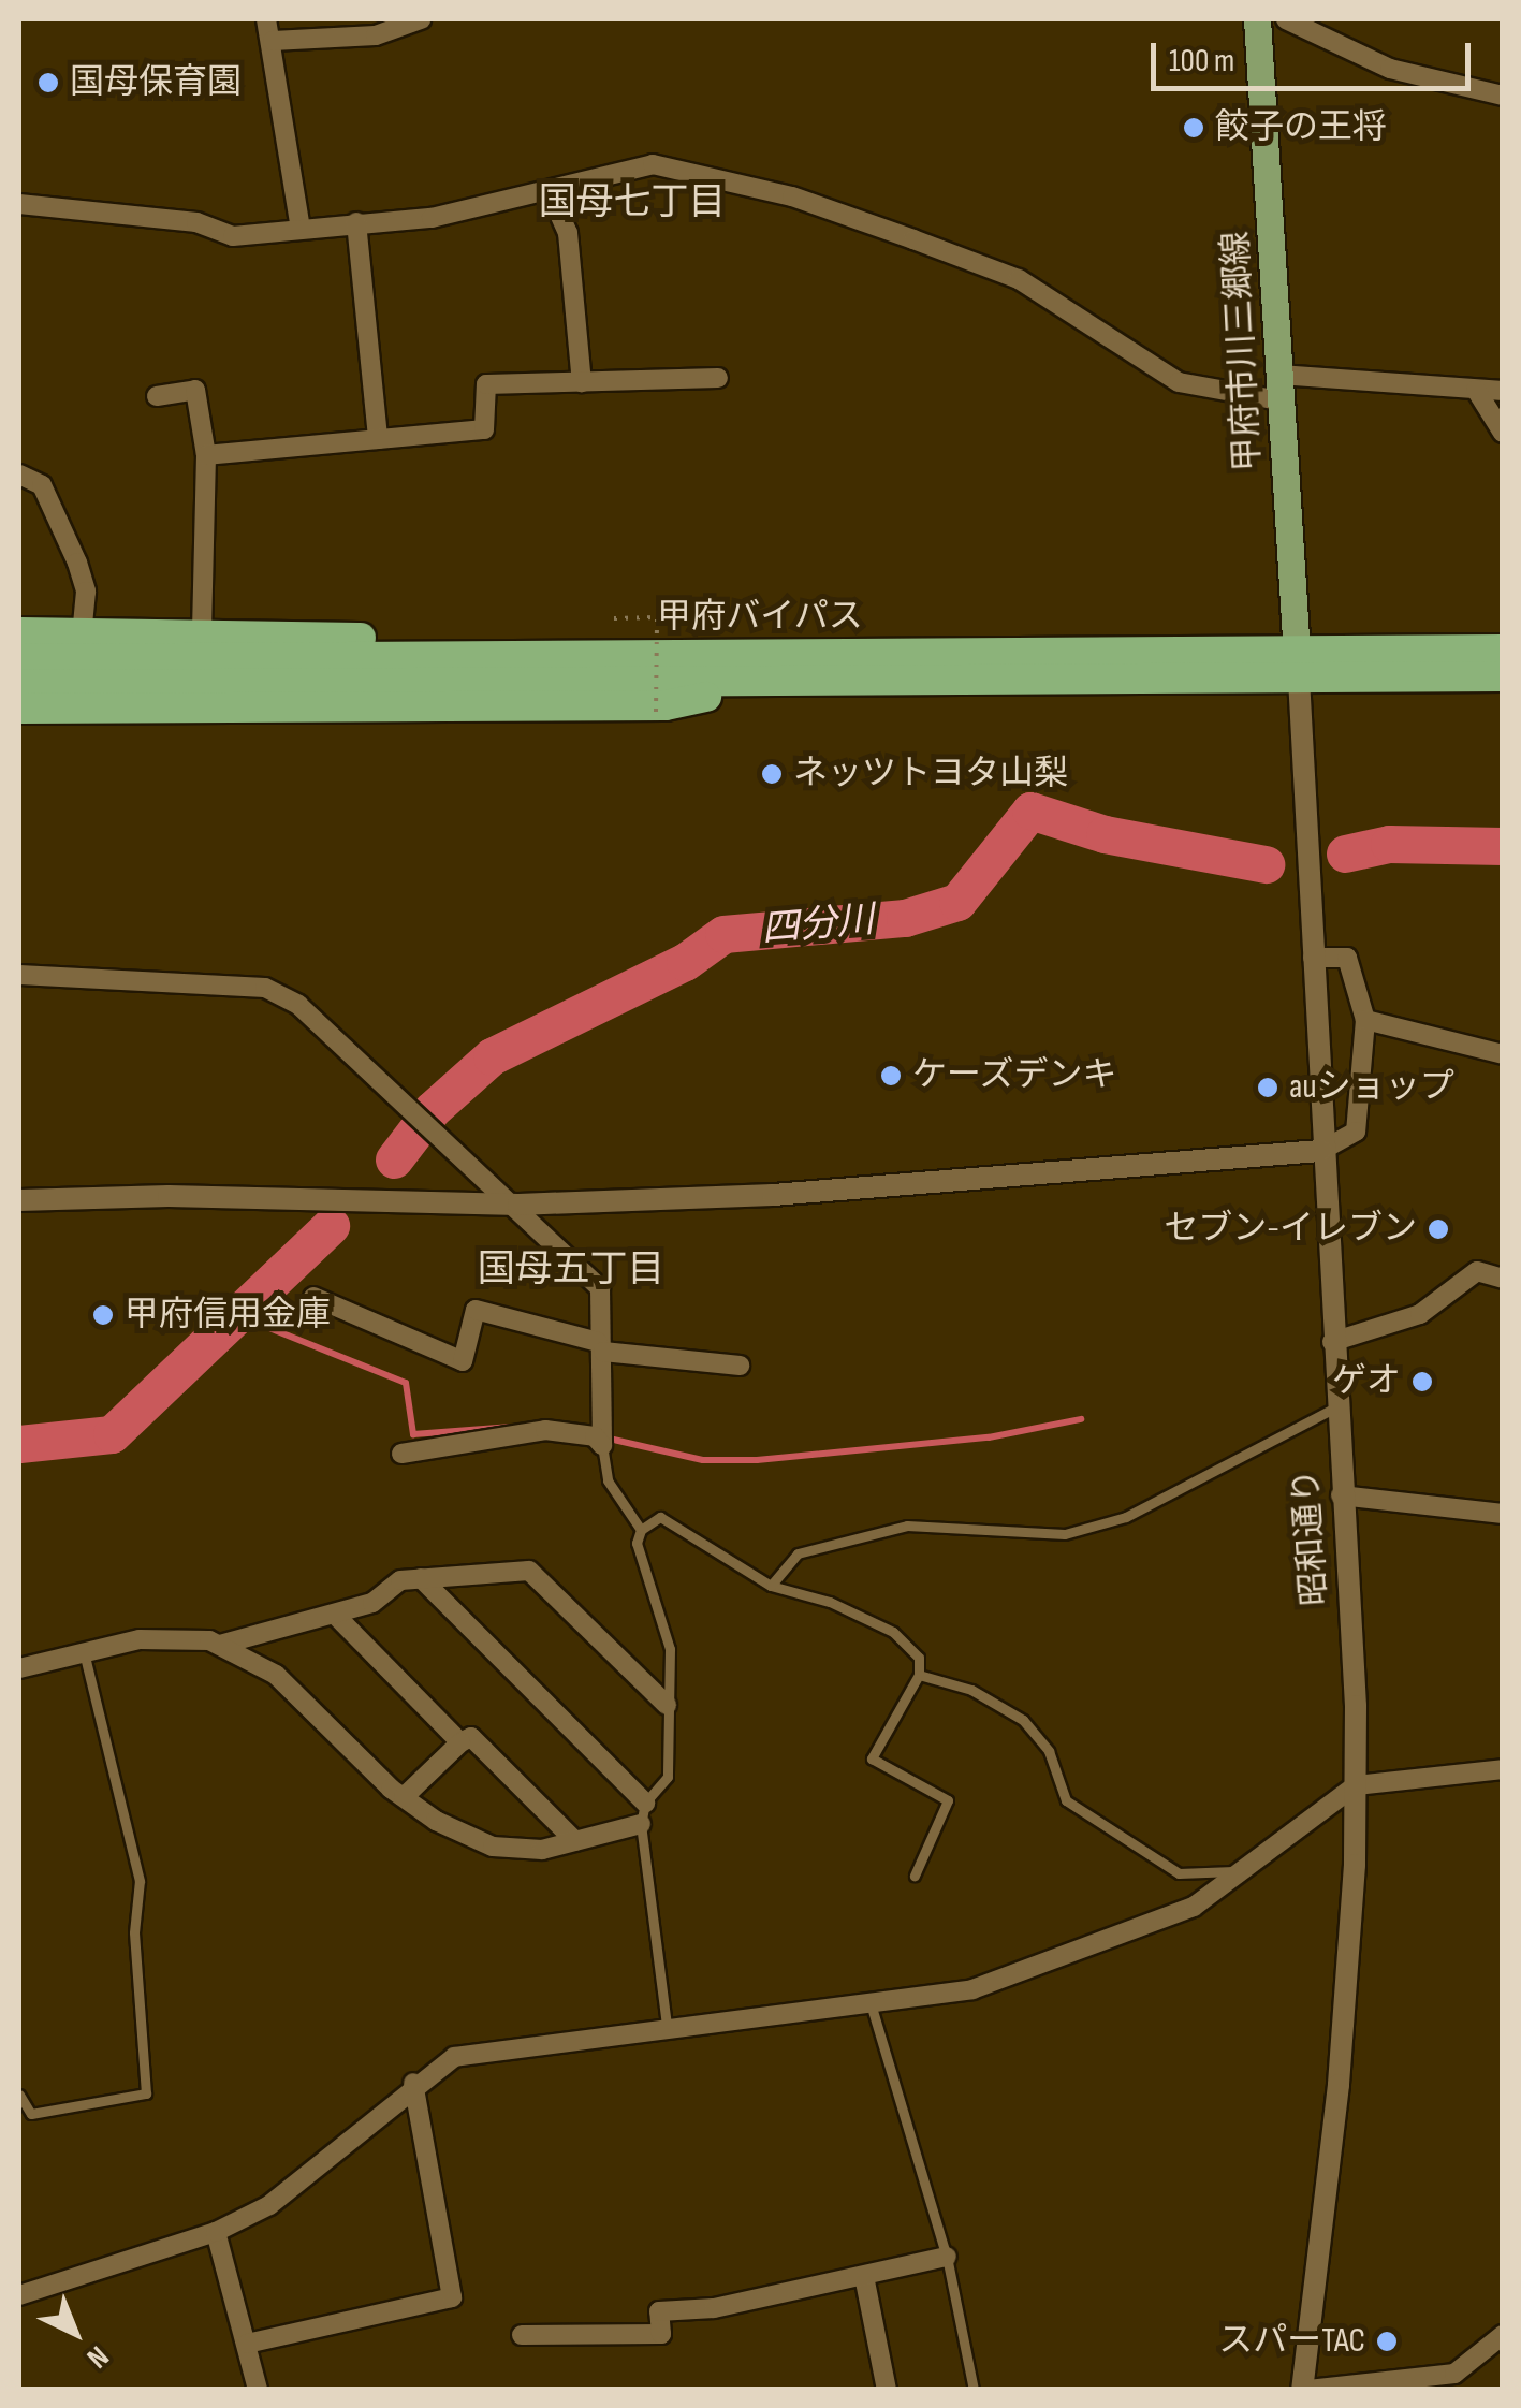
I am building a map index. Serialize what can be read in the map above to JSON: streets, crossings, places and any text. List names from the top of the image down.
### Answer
{
  "streets": {
    "highway": ["甲府バイパス"],
    "main road": ["甲府市川三郷線"],
    "street": ["昭和通り"]
  },
  "crossings": [
    ["甲府市川三郷線", "甲府バイパス"],
    ["甲府市川三郷線", "昭和通り"],
    ["甲府バイパス", "昭和通り"]
  ],
  "districts": ["国母七丁目", "国母五丁目"],
  "water": ["四分川"],
  "places": [
    "国母保育園",
    "餃子の王将",
    "ネッツトヨタ山梨",
    "ケーズデンキ",
    "auショップ",
    "セブン-イレブン",
    "甲府信用金庫",
    "ゲオ",
    "スパーTAC"
  ],
  "scale_bar": "100 m",
  "north": "bottom right"
}
